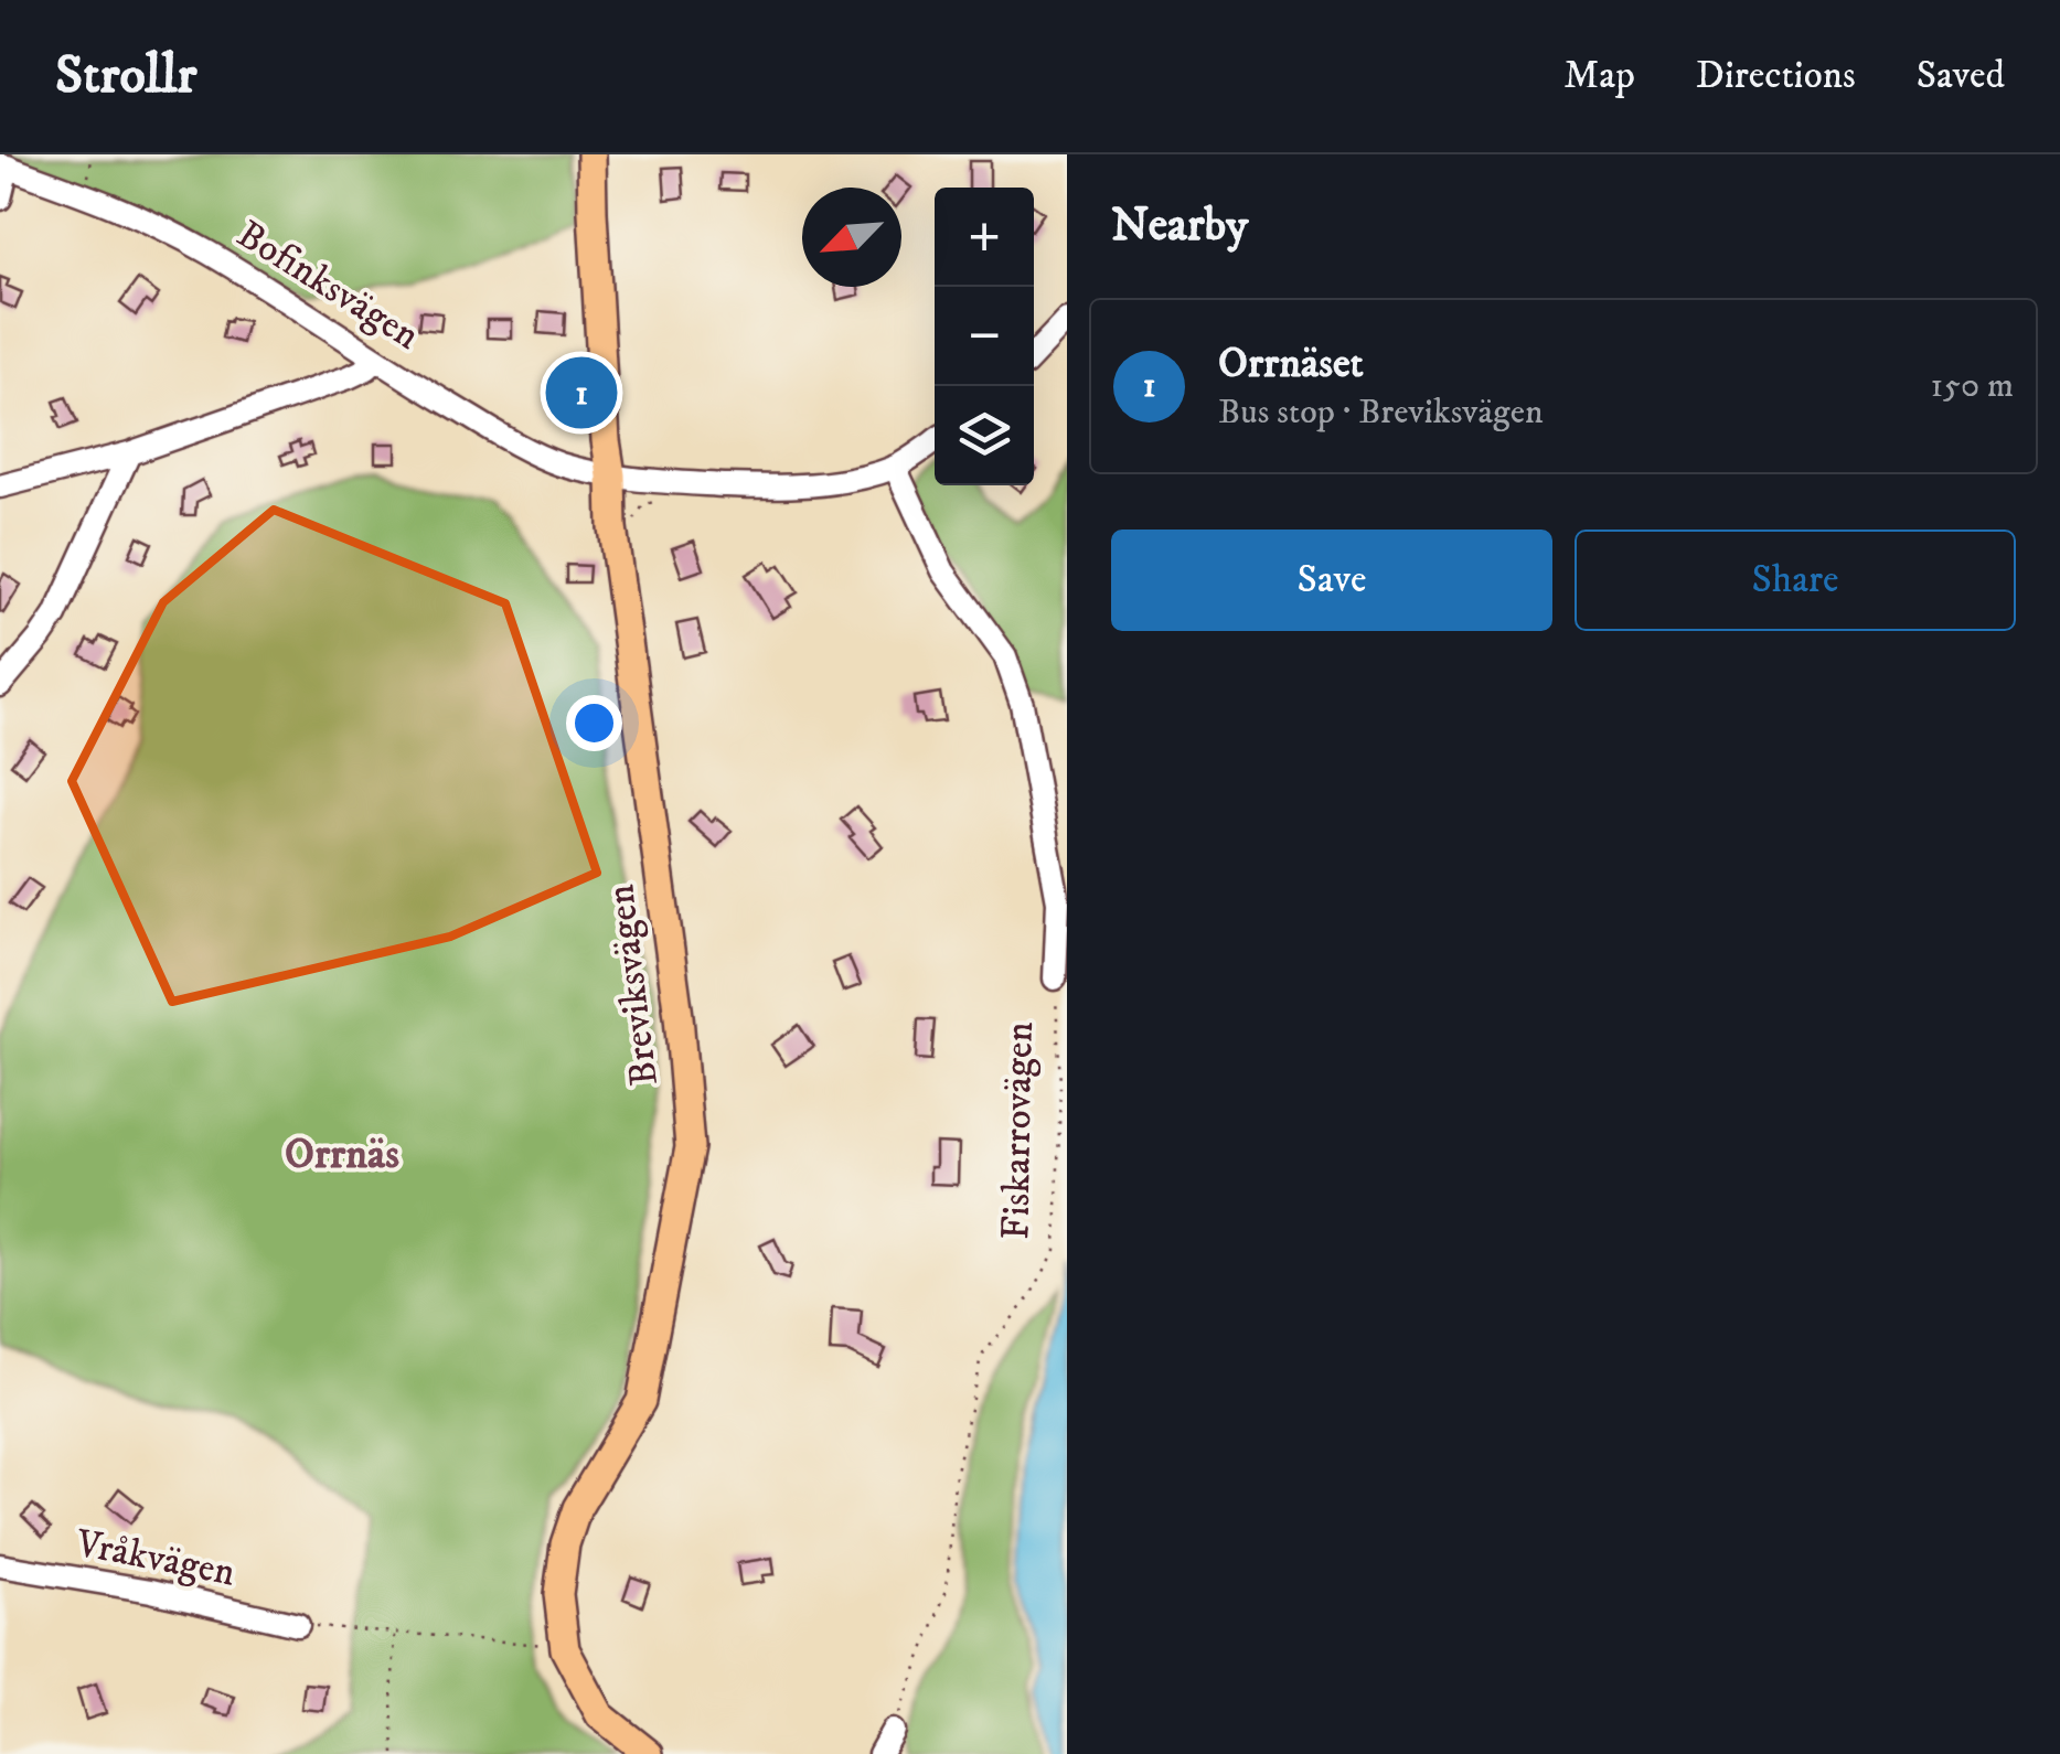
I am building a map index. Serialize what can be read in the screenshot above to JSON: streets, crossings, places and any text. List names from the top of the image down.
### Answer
{
  "streets": {
    "main road": ["Breviksvägen"],
    "street": ["Bofinksvägen", "Fiskarrovägen", "Vråkvägen"]
  },
  "crossings": [
    ["Bofinksvägen", "Breviksvägen"],
    ["Bofinksvägen", "Fiskarrovägen"]
  ],
  "districts": ["Orrnäs"],
  "north": "bottom left",
  "page": {
    "header": "Strollr",
    "nav": ["Map", "Directions", "Saved"],
    "heading": "Nearby",
    "map_buttons": ["+", "−"],
    "list": [
      {
        "mark": "1",
        "name": "Orrnäset",
        "note": "Bus stop · Breviksvägen",
        "value": "150 m"
      }
    ],
    "pins": "1",
    "buttons": ["Save", "Share"]
  }
}
